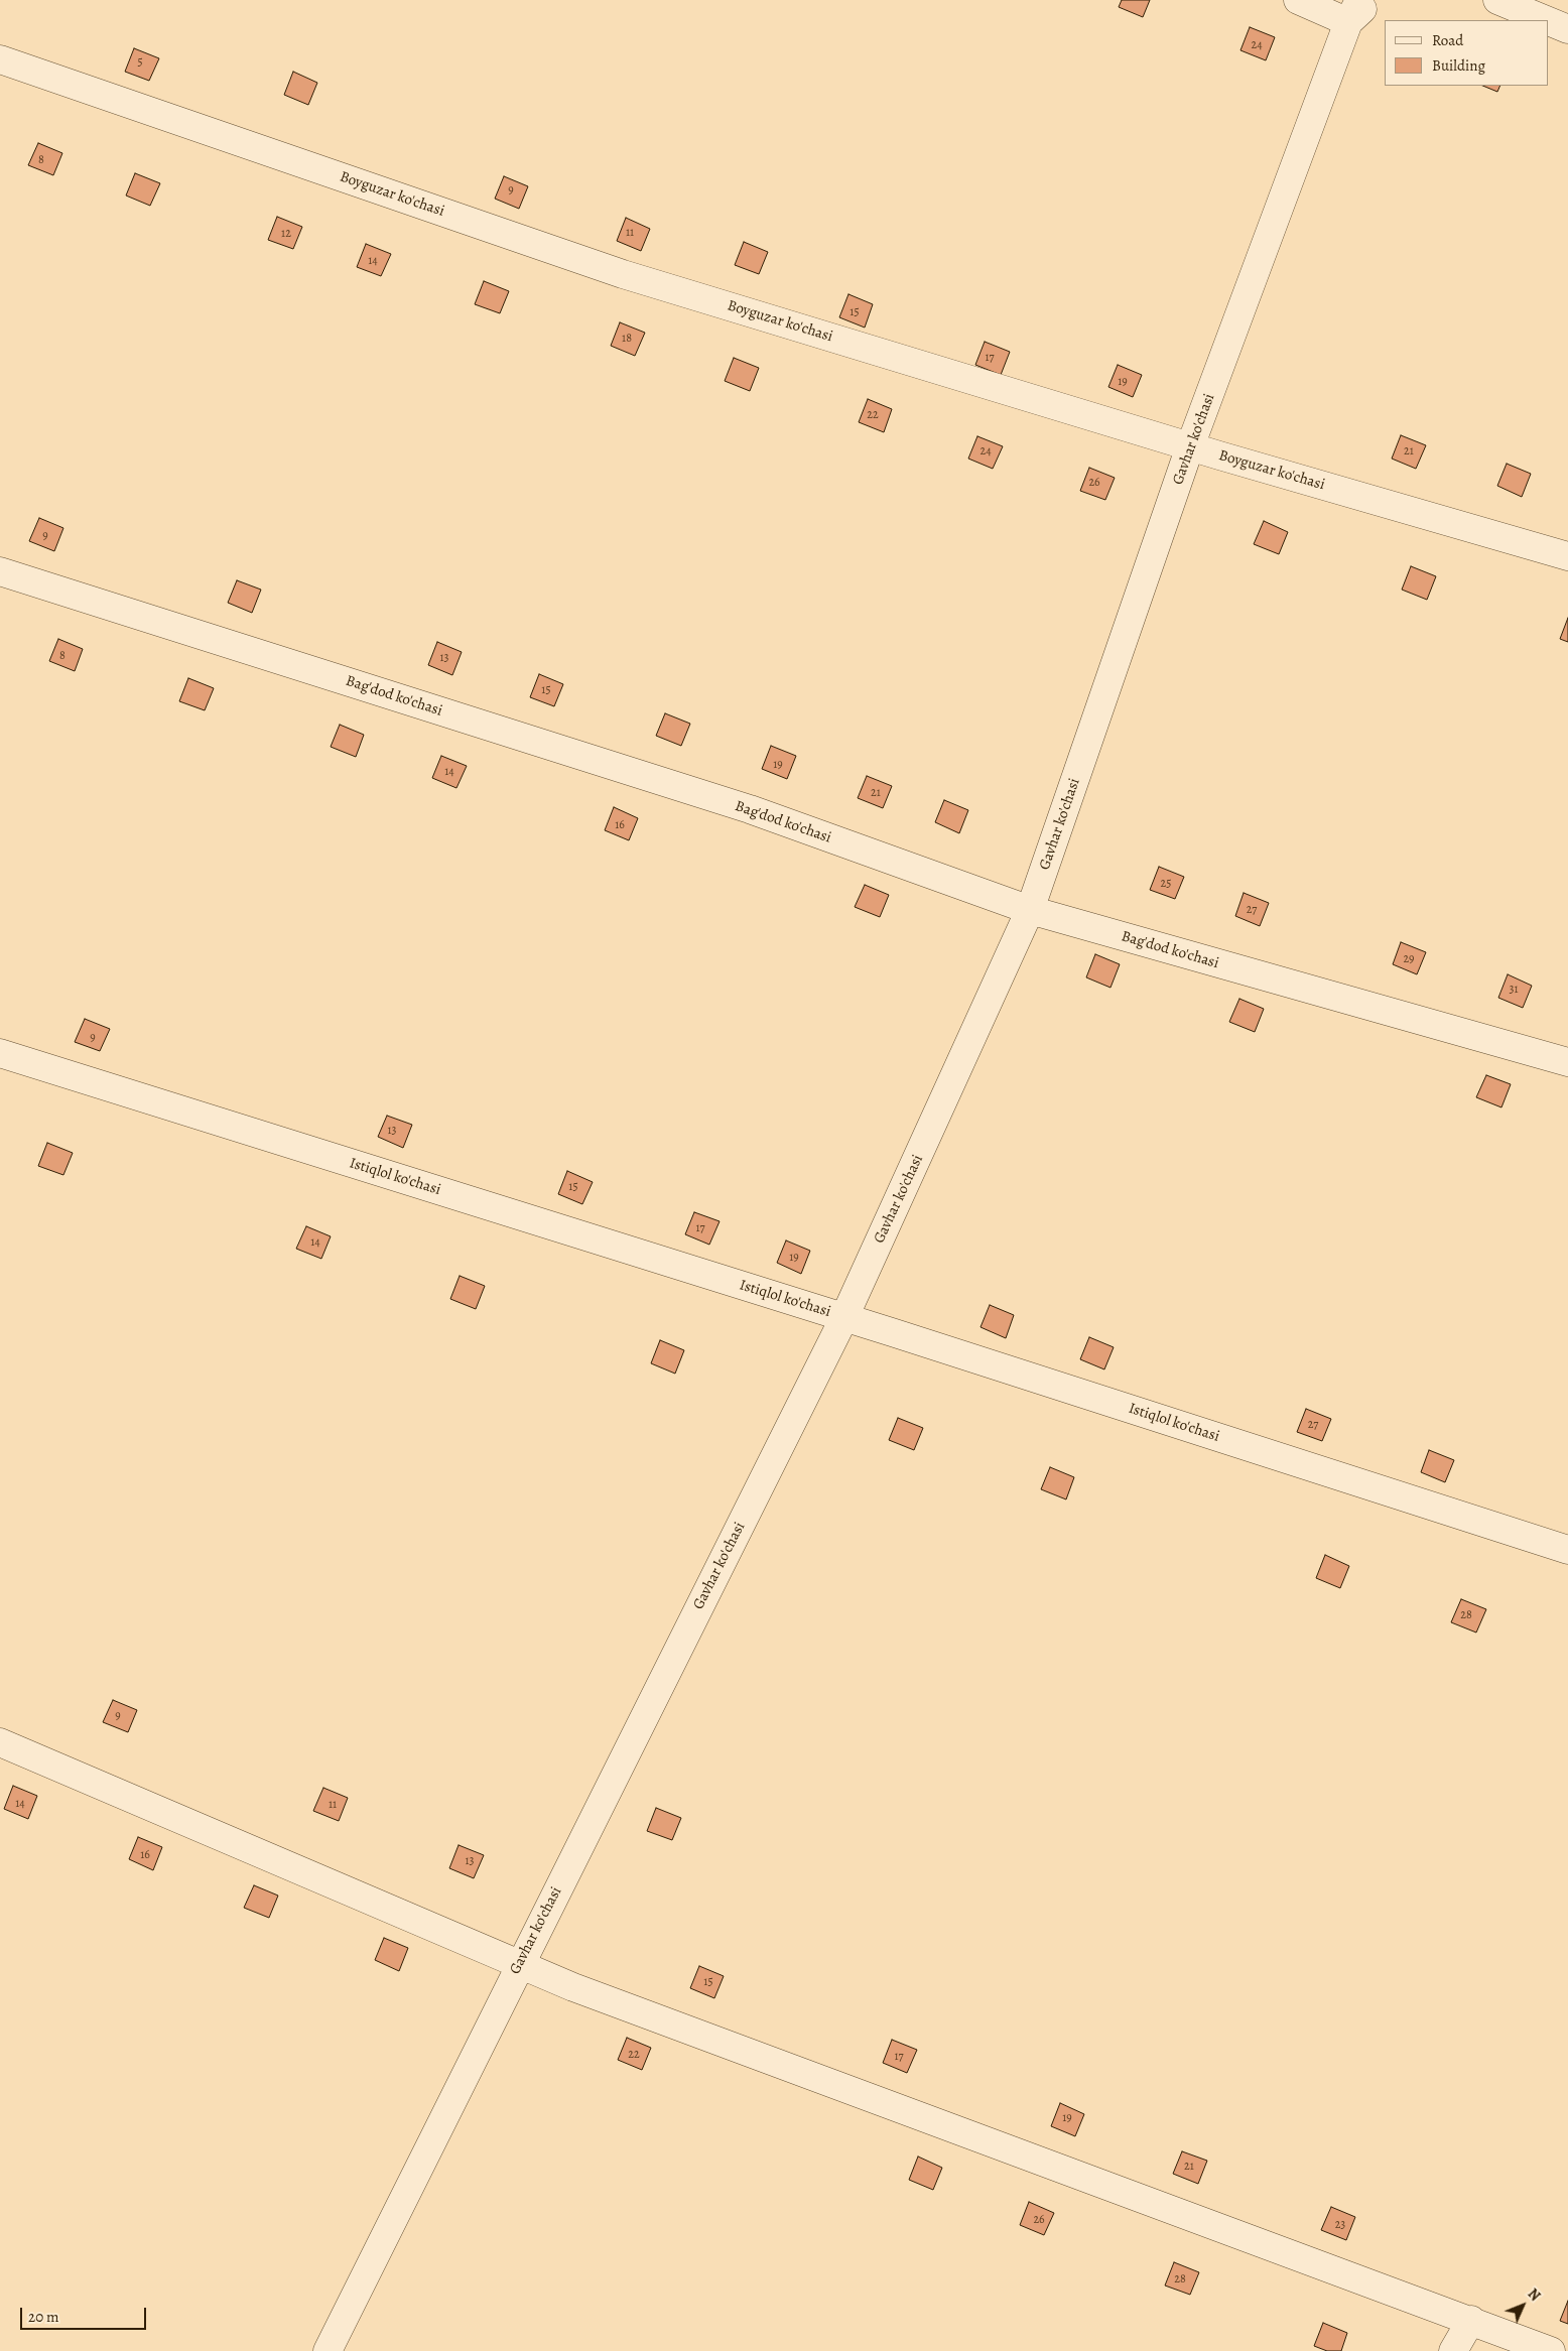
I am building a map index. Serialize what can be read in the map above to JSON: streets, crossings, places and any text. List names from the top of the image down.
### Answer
{
  "streets": {
    "street": [
      "Boyguzar ko'chasi",
      "Gavhar ko'chasi",
      "Bag'dod ko'chasi",
      "Istiqlol ko'chasi"
    ]
  },
  "crossings": [
    ["Boyguzar ko'chasi", "Gavhar ko'chasi"],
    ["Gavhar ko'chasi", "Bag'dod ko'chasi"],
    ["Gavhar ko'chasi", "Istiqlol ko'chasi"]
  ],
  "house_numbers": [
    "24",
    "5",
    "8",
    "9",
    "11",
    "12",
    "14",
    "15",
    "18",
    "17",
    "19",
    "22",
    "24",
    "21",
    "26",
    "9",
    "8",
    "13",
    "15",
    "19",
    "14",
    "21",
    "16",
    "25",
    "27",
    "29",
    "31",
    "9",
    "13",
    "15",
    "17",
    "14",
    "19",
    "27",
    "28",
    "9",
    "14",
    "11",
    "16",
    "13",
    "15",
    "22",
    "17",
    "19",
    "21",
    "26",
    "23",
    "28"
  ],
  "legend": ["Road", "Building"],
  "scale_bar": "20 m",
  "north": "top right"
}
